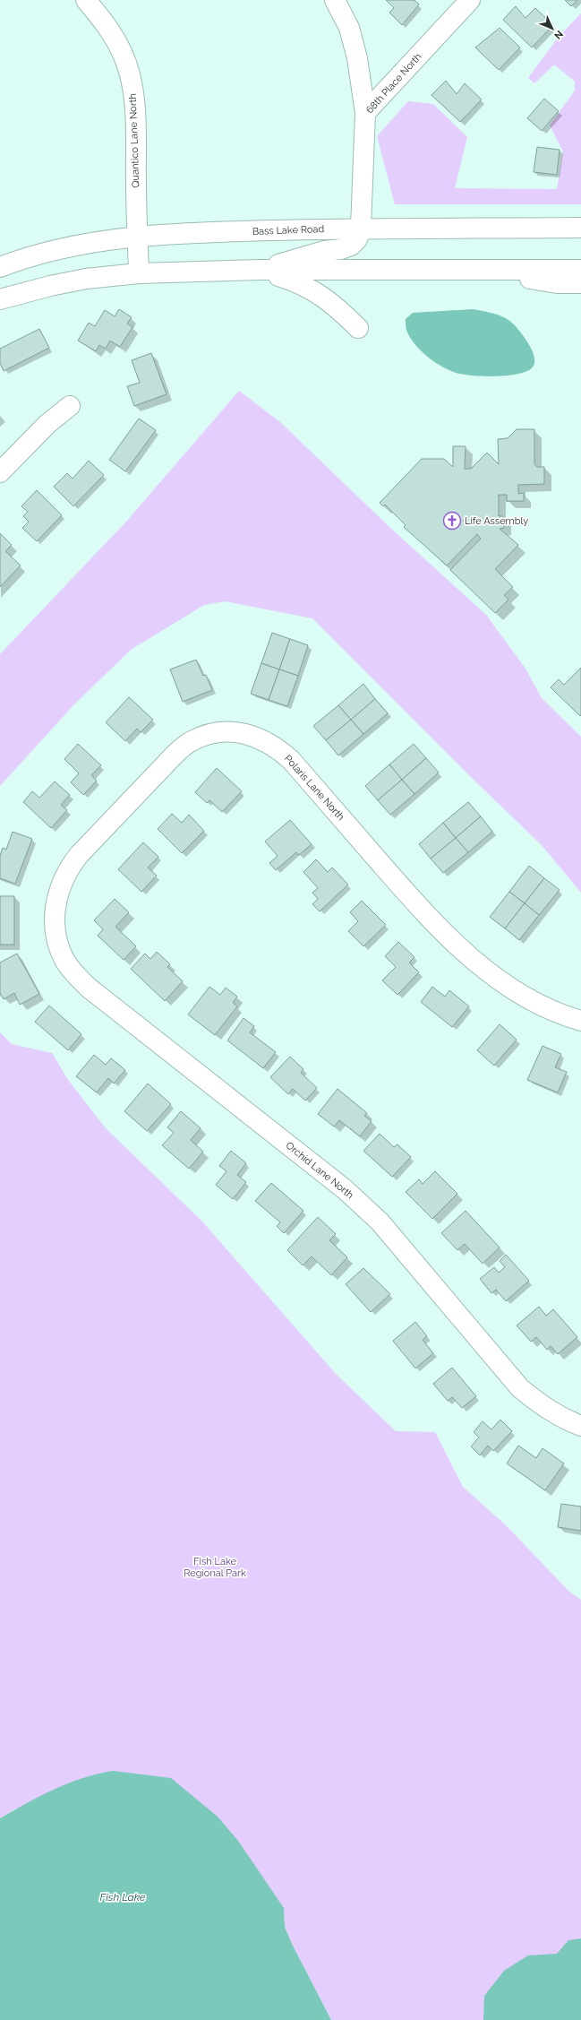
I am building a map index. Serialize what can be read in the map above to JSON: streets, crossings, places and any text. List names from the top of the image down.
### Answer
{
  "streets": {
    "street": [
      "68th Place North",
      "Quantico Lane North",
      "Bass Lake Road",
      "Polaris Lane North",
      "Orchid Lane North"
    ]
  },
  "crossings": [
    ["68th Place North", "Bass Lake Road"],
    ["Quantico Lane North", "Bass Lake Road"],
    ["Polaris Lane North", "Orchid Lane North"]
  ],
  "water": ["Fish Lake"],
  "parks": ["Fish Lake Regional Park"],
  "places": {
    "church": ["Life Assembly"]
  },
  "north": "bottom right"
}
